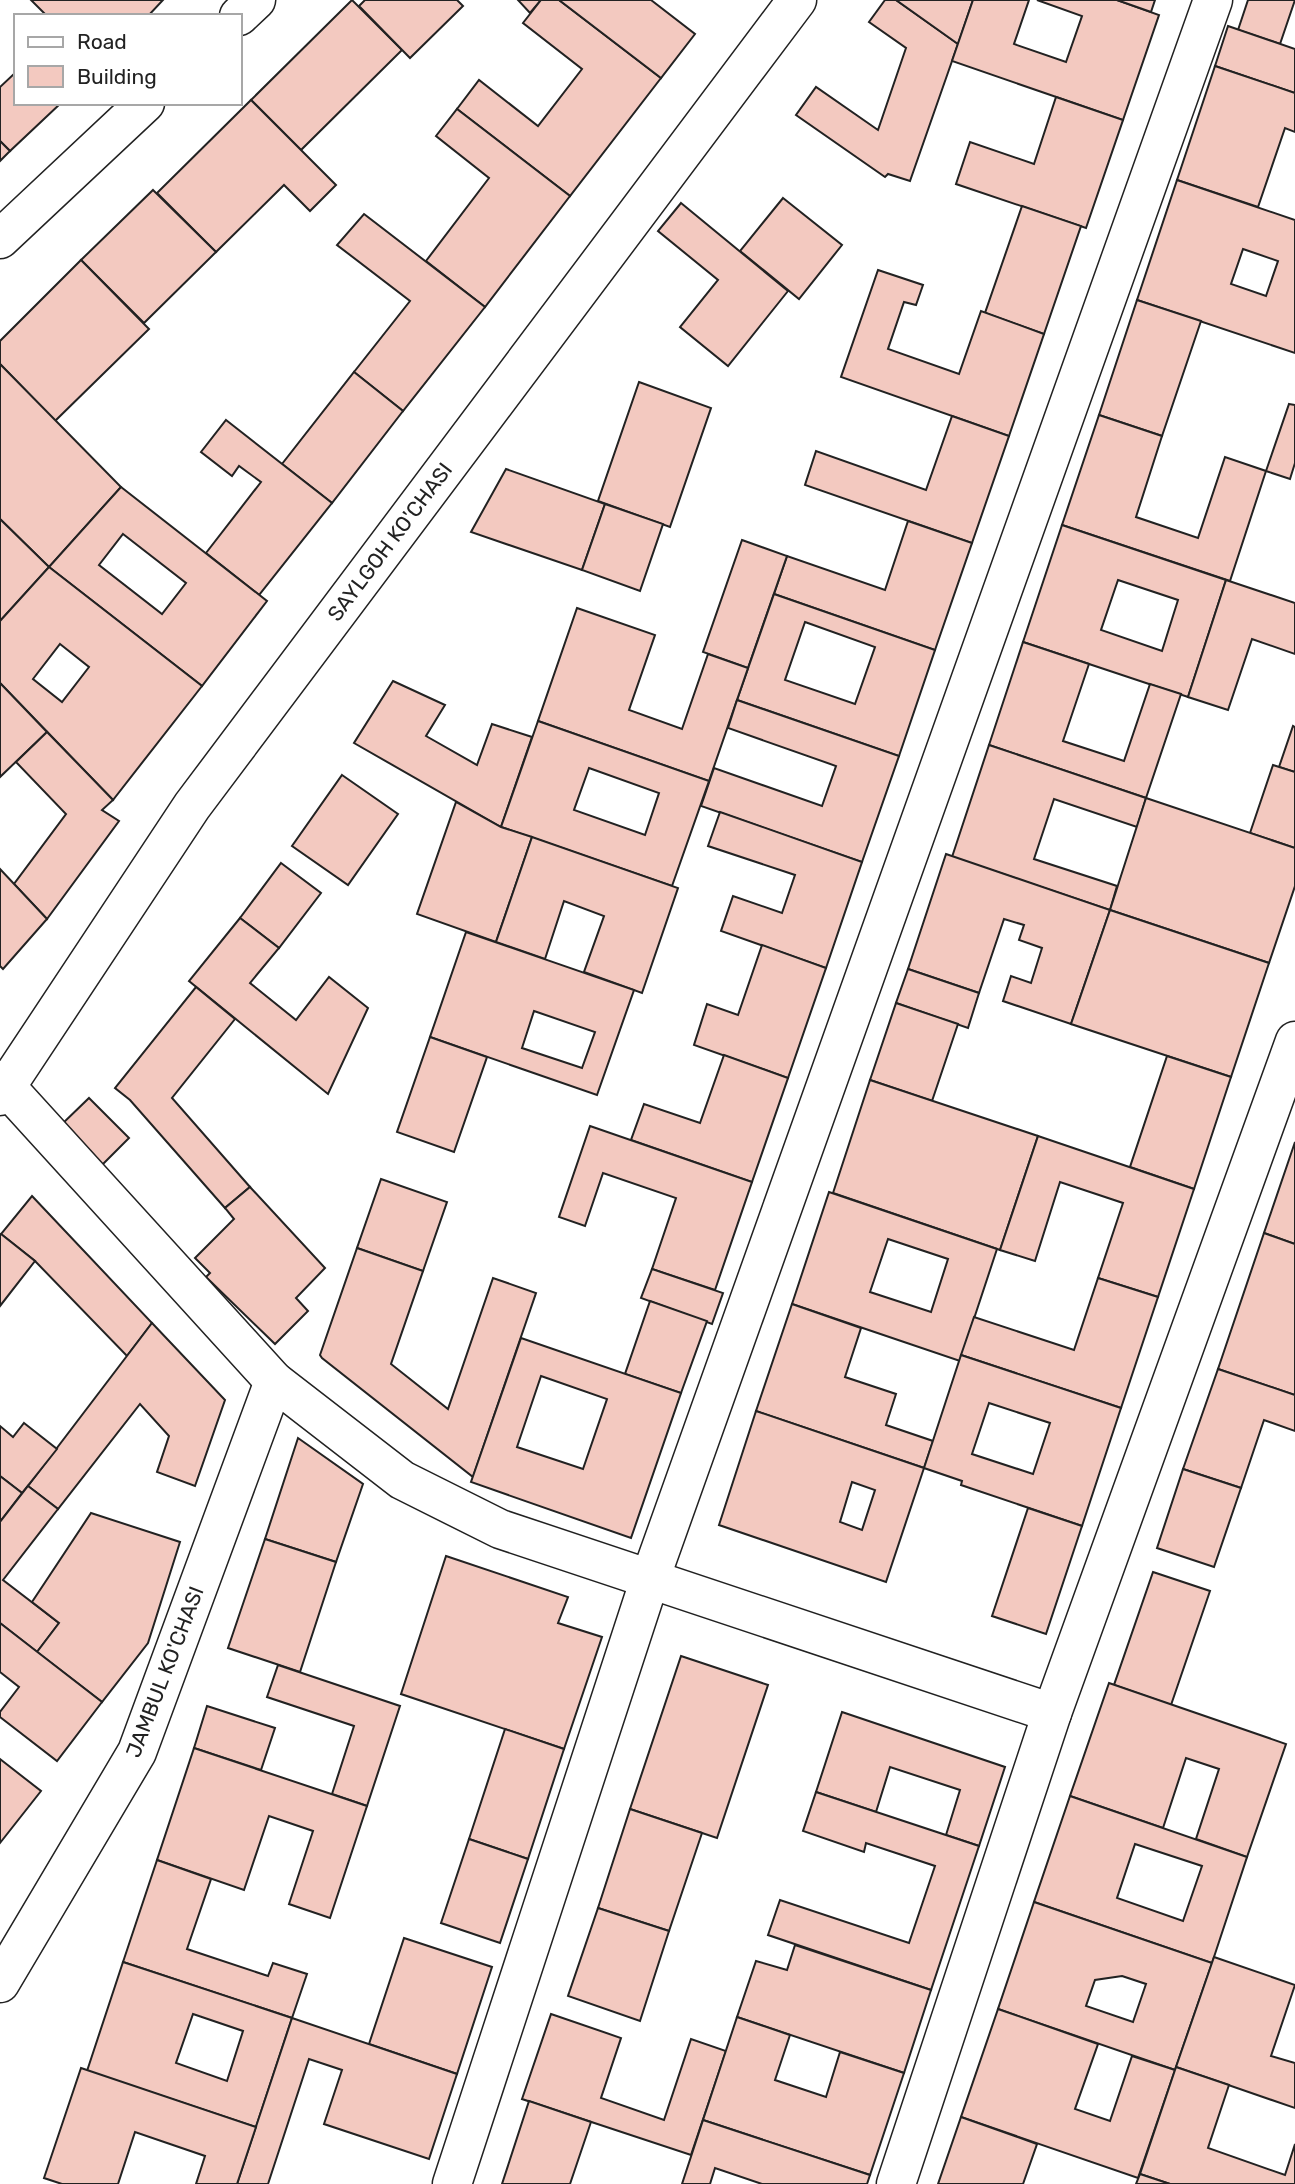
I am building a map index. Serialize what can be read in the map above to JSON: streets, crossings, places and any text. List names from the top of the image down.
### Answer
{
  "streets": {
    "street": ["SAYLGOH KO'CHASI", "JAMBUL KO'CHASI"]
  },
  "legend": ["Road", "Building"]
}
